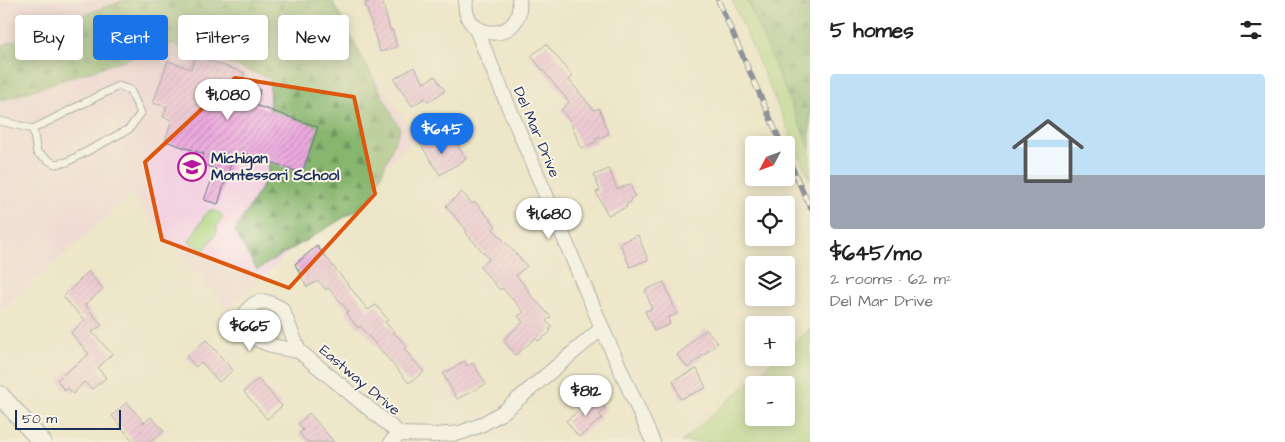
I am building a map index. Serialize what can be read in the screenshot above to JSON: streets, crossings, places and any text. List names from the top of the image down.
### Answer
{
  "streets": {
    "street": ["Del Mar Drive", "Eastway Drive"]
  },
  "places": {
    "school or university": ["Michigan Montessori School"]
  },
  "scale_bar": "50 m",
  "north": "bottom left",
  "page": {
    "heading": "5 homes",
    "chip": [
      "Buy",
      "Rent",
      "Filters",
      "New"
    ],
    "list": [
      {
        "name": "$645/mo",
        "note": "2 rooms · 62 m² · Del Mar Drive"
      }
    ],
    "price": [
      "$1,080",
      "$645",
      "$1,680",
      "$665",
      "$812"
    ],
    "map_buttons": ["+", "−"],
    "scale": "50 m"
  }
}
